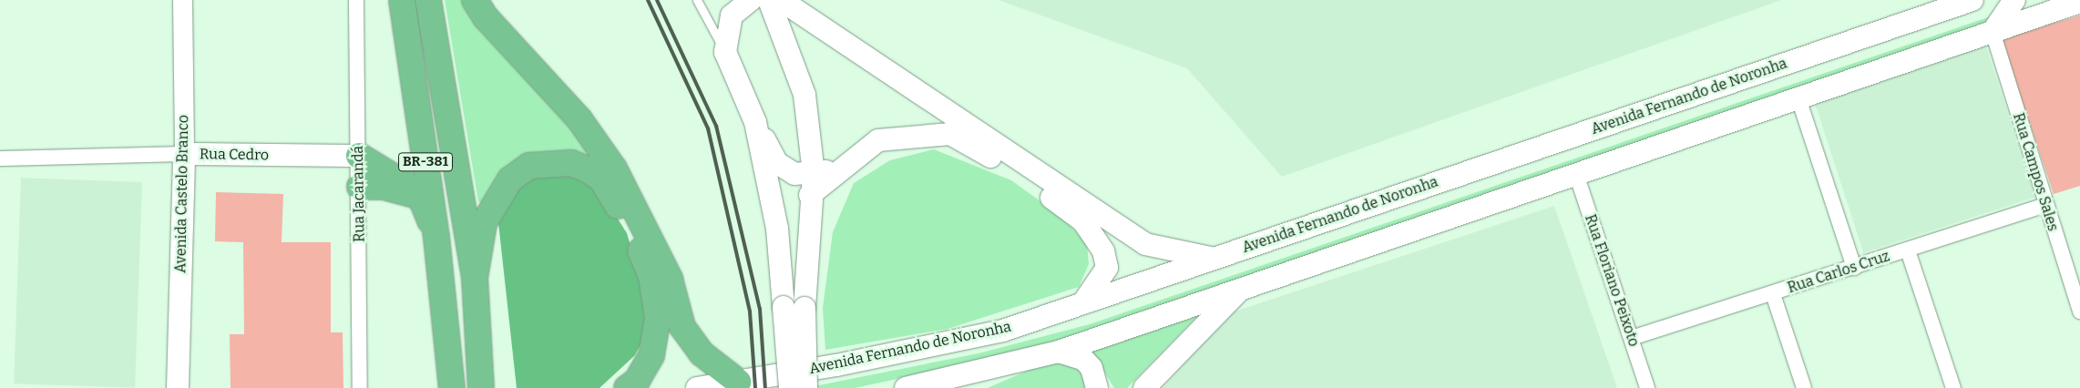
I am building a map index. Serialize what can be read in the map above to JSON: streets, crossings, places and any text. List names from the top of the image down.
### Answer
{
  "streets": {
    "highway": ["BR-381"],
    "main road": ["Avenida Fernando de Noronha", "Rua Cedro", "Avenida Castelo Branco"],
    "street": [
      "Rua Campos Sales",
      "Rua Jacarandá",
      "Rua Carlos Cruz",
      "Rua Floriano Peixoto"
    ]
  },
  "crossings": [
    ["Rua Cedro", "Avenida Castelo Branco"],
    ["Rua Cedro", "Rua Jacarandá"],
    ["Rua Campos Sales", "Rua Carlos Cruz"],
    ["Rua Carlos Cruz", "Rua Floriano Peixoto"]
  ]
}
